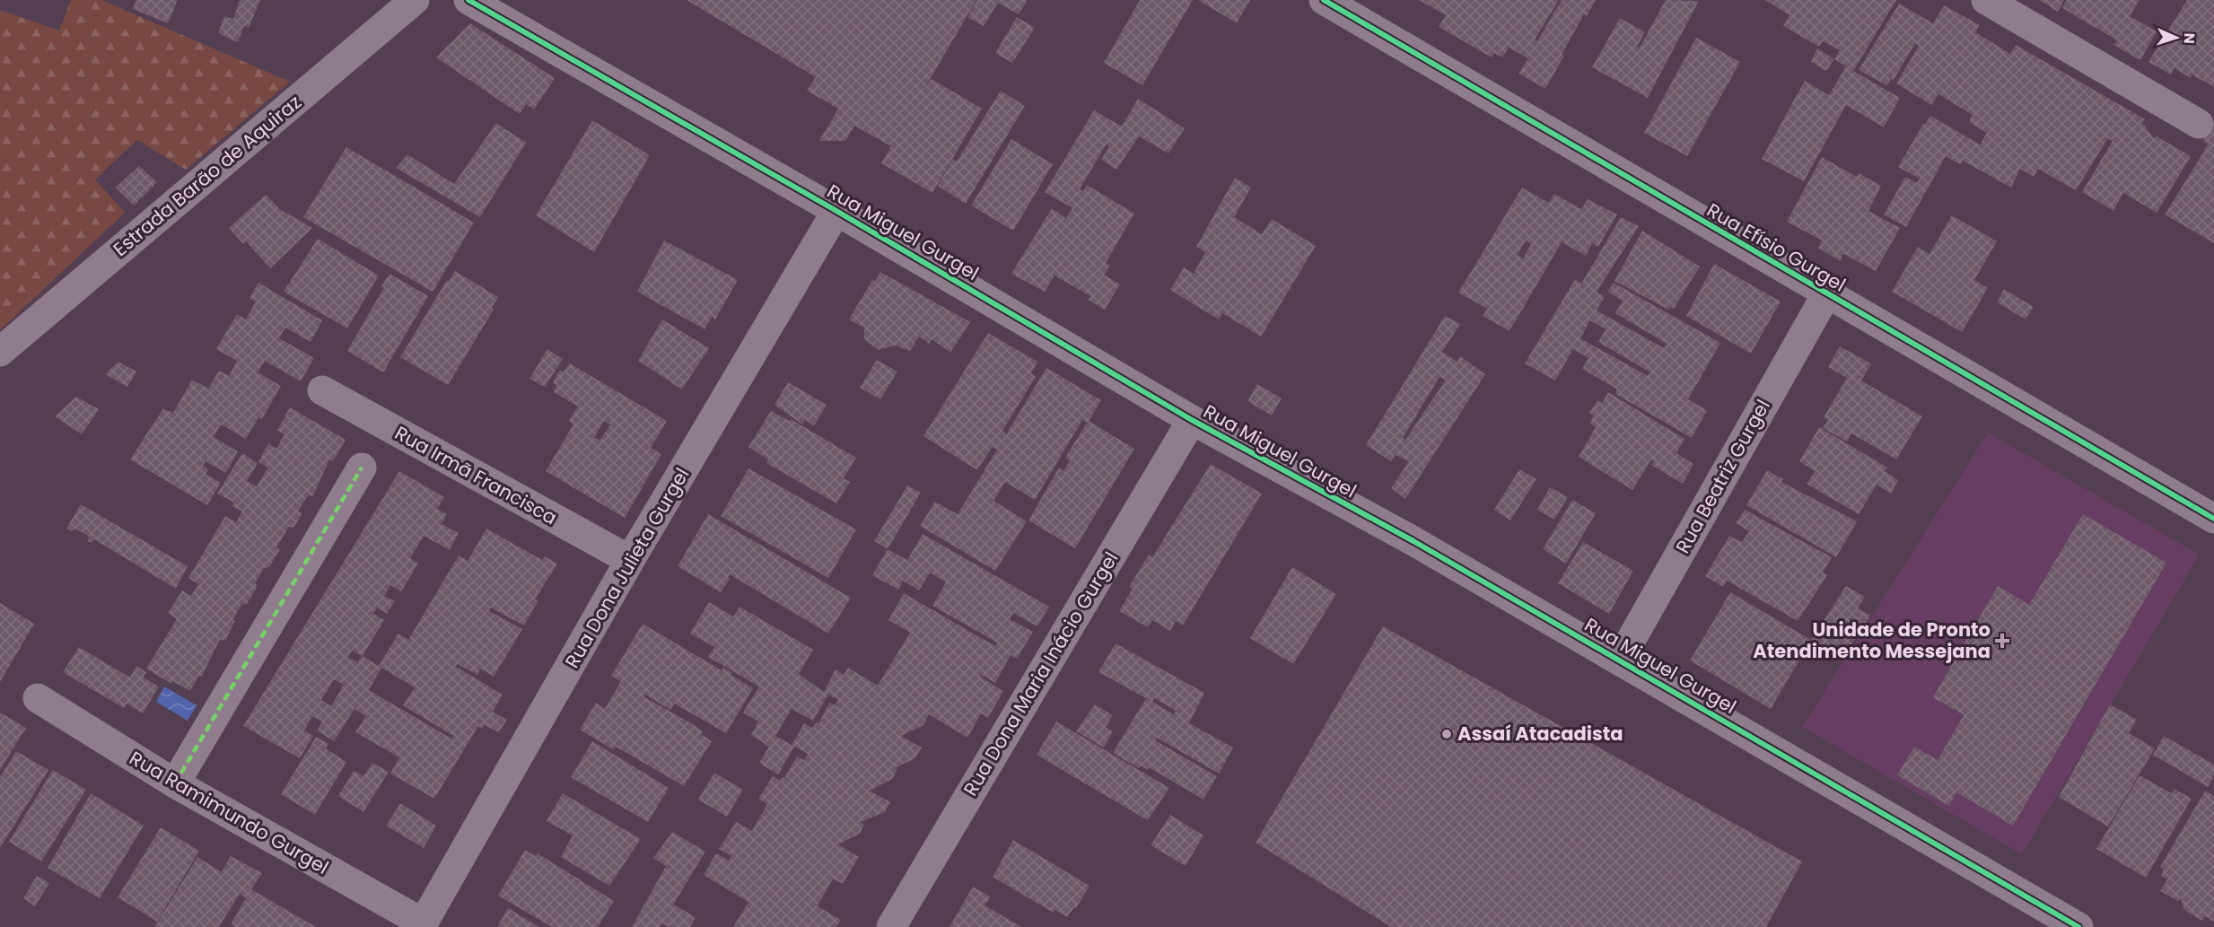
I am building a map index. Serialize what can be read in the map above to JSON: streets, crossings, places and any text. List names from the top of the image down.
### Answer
{
  "streets": {
    "street": [
      "Estrada Barão de Aquiraz",
      "Rua Miguel Gurgel",
      "Rua Efísio Gurgel",
      "Rua Irmã Francisca",
      "Rua Beatriz Gurgel",
      "Rua Dona Julieta Gurgel",
      "Rua Dona Maria Inácio Gurgel",
      "Rua Ramimundo Gurgel"
    ]
  },
  "crossings": [
    ["Rua Miguel Gurgel", "Rua Beatriz Gurgel"],
    ["Rua Miguel Gurgel", "Rua Dona Julieta Gurgel"],
    ["Rua Miguel Gurgel", "Rua Dona Maria Inácio Gurgel"],
    ["Rua Efísio Gurgel", "Rua Beatriz Gurgel"],
    ["Rua Irmã Francisca", "Rua Dona Julieta Gurgel"],
    ["Rua Dona Julieta Gurgel", "Rua Ramimundo Gurgel"]
  ],
  "places": {
    "health": ["Unidade de Pronto Atendimento Messejana"],
    "other": ["Assaí Atacadista"]
  },
  "north": "right"
}
